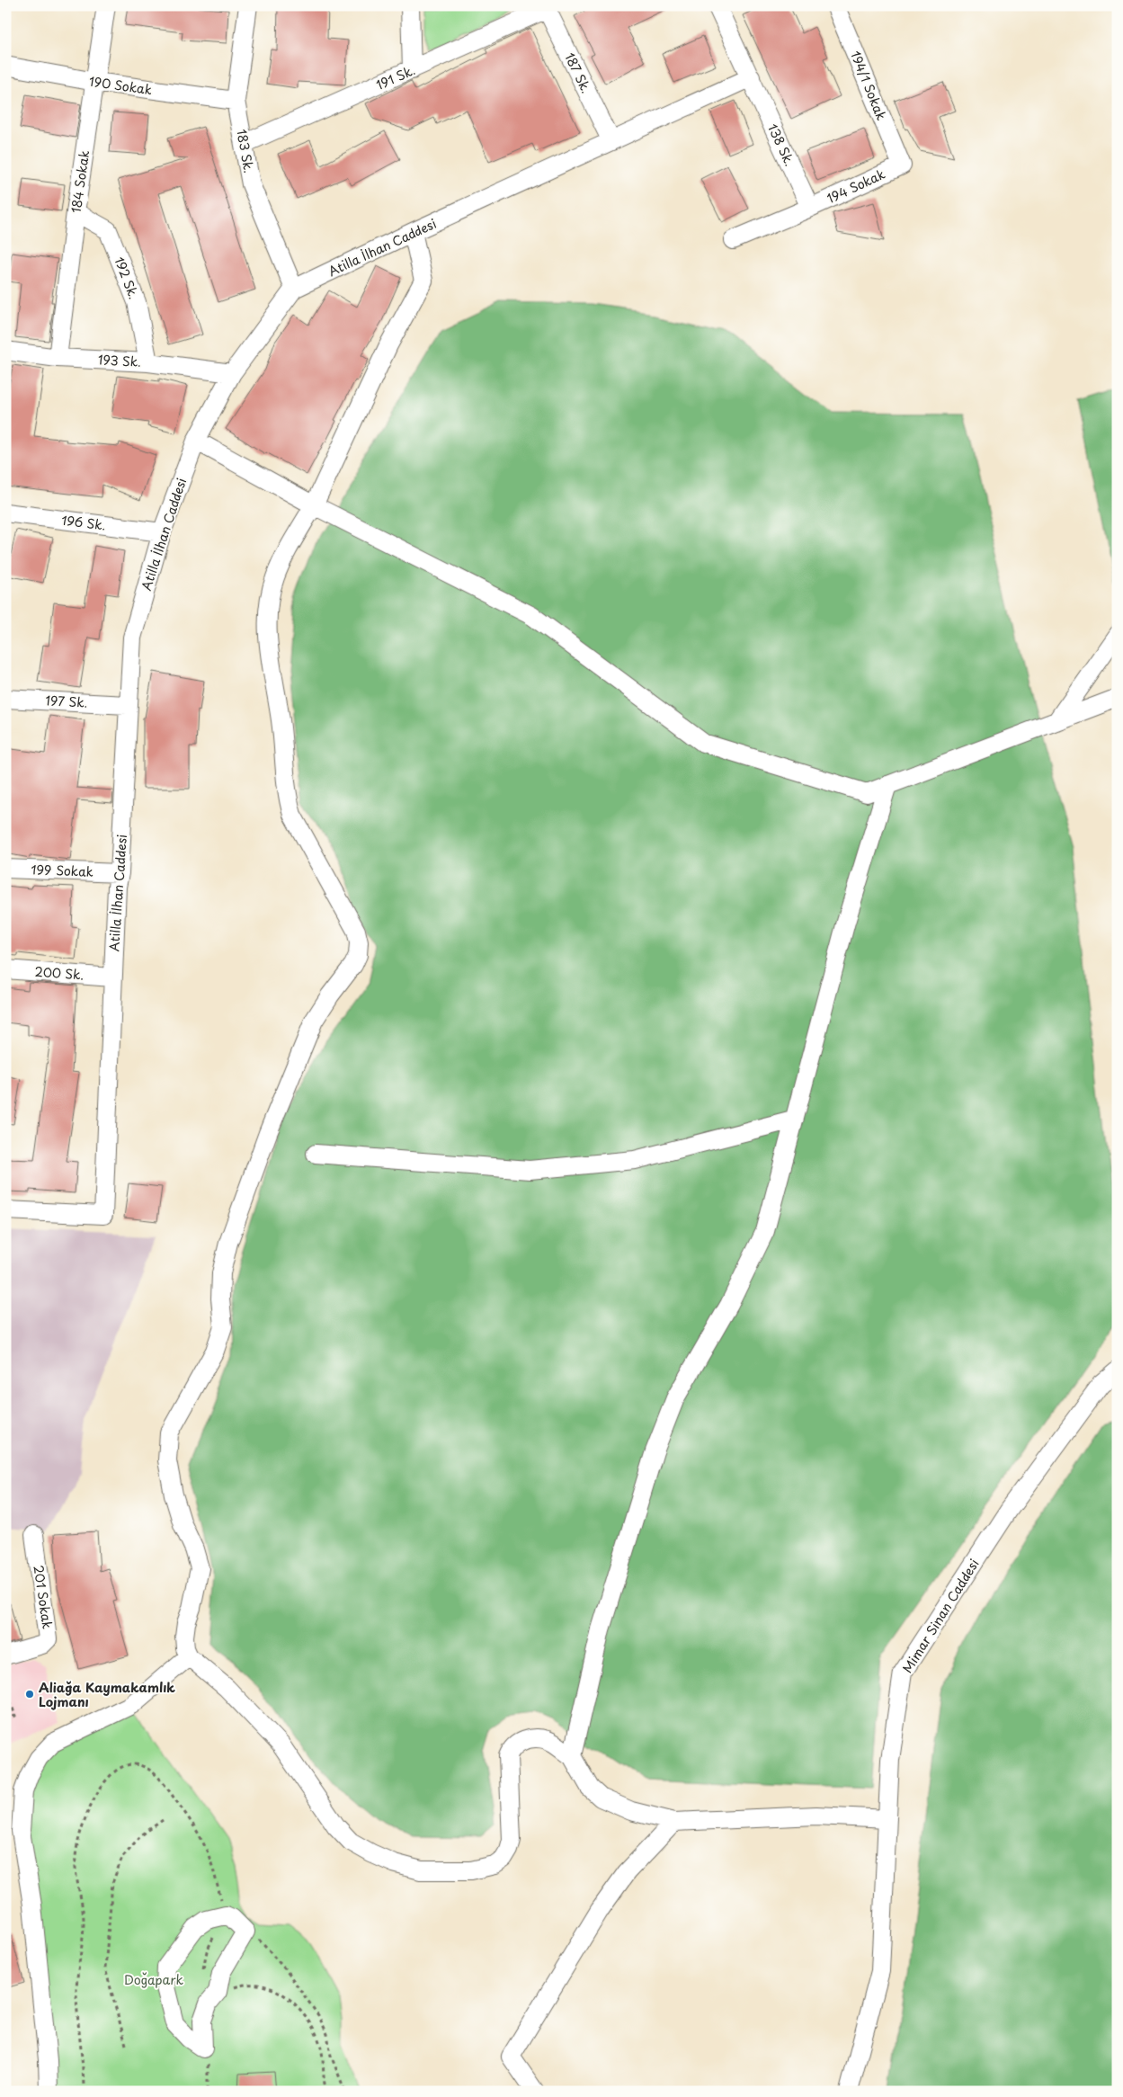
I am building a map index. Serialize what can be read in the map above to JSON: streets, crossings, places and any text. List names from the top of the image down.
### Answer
{
  "streets": {
    "street": [
      "187 Sk.",
      "191 Sk.",
      "190 Sokak",
      "194/1 Sokak",
      "138 Sk.",
      "183 Sk.",
      "184 Sokak",
      "194 Sokak",
      "Atilla İlhan Caddesi",
      "192 Sk.",
      "193 Sk.",
      "196 Sk.",
      "197 Sk.",
      "199 Sokak",
      "200 Sk.",
      "201 Sokak",
      "Mimar Sinan Caddesi"
    ]
  },
  "crossings": [
    ["187 Sk.", "191 Sk."],
    ["187 Sk.", "Atilla İlhan Caddesi"],
    ["191 Sk.", "183 Sk."],
    ["190 Sokak", "183 Sk."],
    ["190 Sokak", "184 Sokak"],
    ["194/1 Sokak", "194 Sokak"],
    ["138 Sk.", "194 Sokak"],
    ["138 Sk.", "Atilla İlhan Caddesi"],
    ["183 Sk.", "Atilla İlhan Caddesi"],
    ["184 Sokak", "192 Sk."],
    ["184 Sokak", "193 Sk."],
    ["Atilla İlhan Caddesi", "193 Sk."],
    ["Atilla İlhan Caddesi", "196 Sk."],
    ["Atilla İlhan Caddesi", "197 Sk."],
    ["Atilla İlhan Caddesi", "199 Sokak"],
    ["Atilla İlhan Caddesi", "200 Sk."],
    ["192 Sk.", "193 Sk."]
  ],
  "parks": ["Doğapark"],
  "places": ["Aliağa Kaymakamlık Lojmanı"]
}
